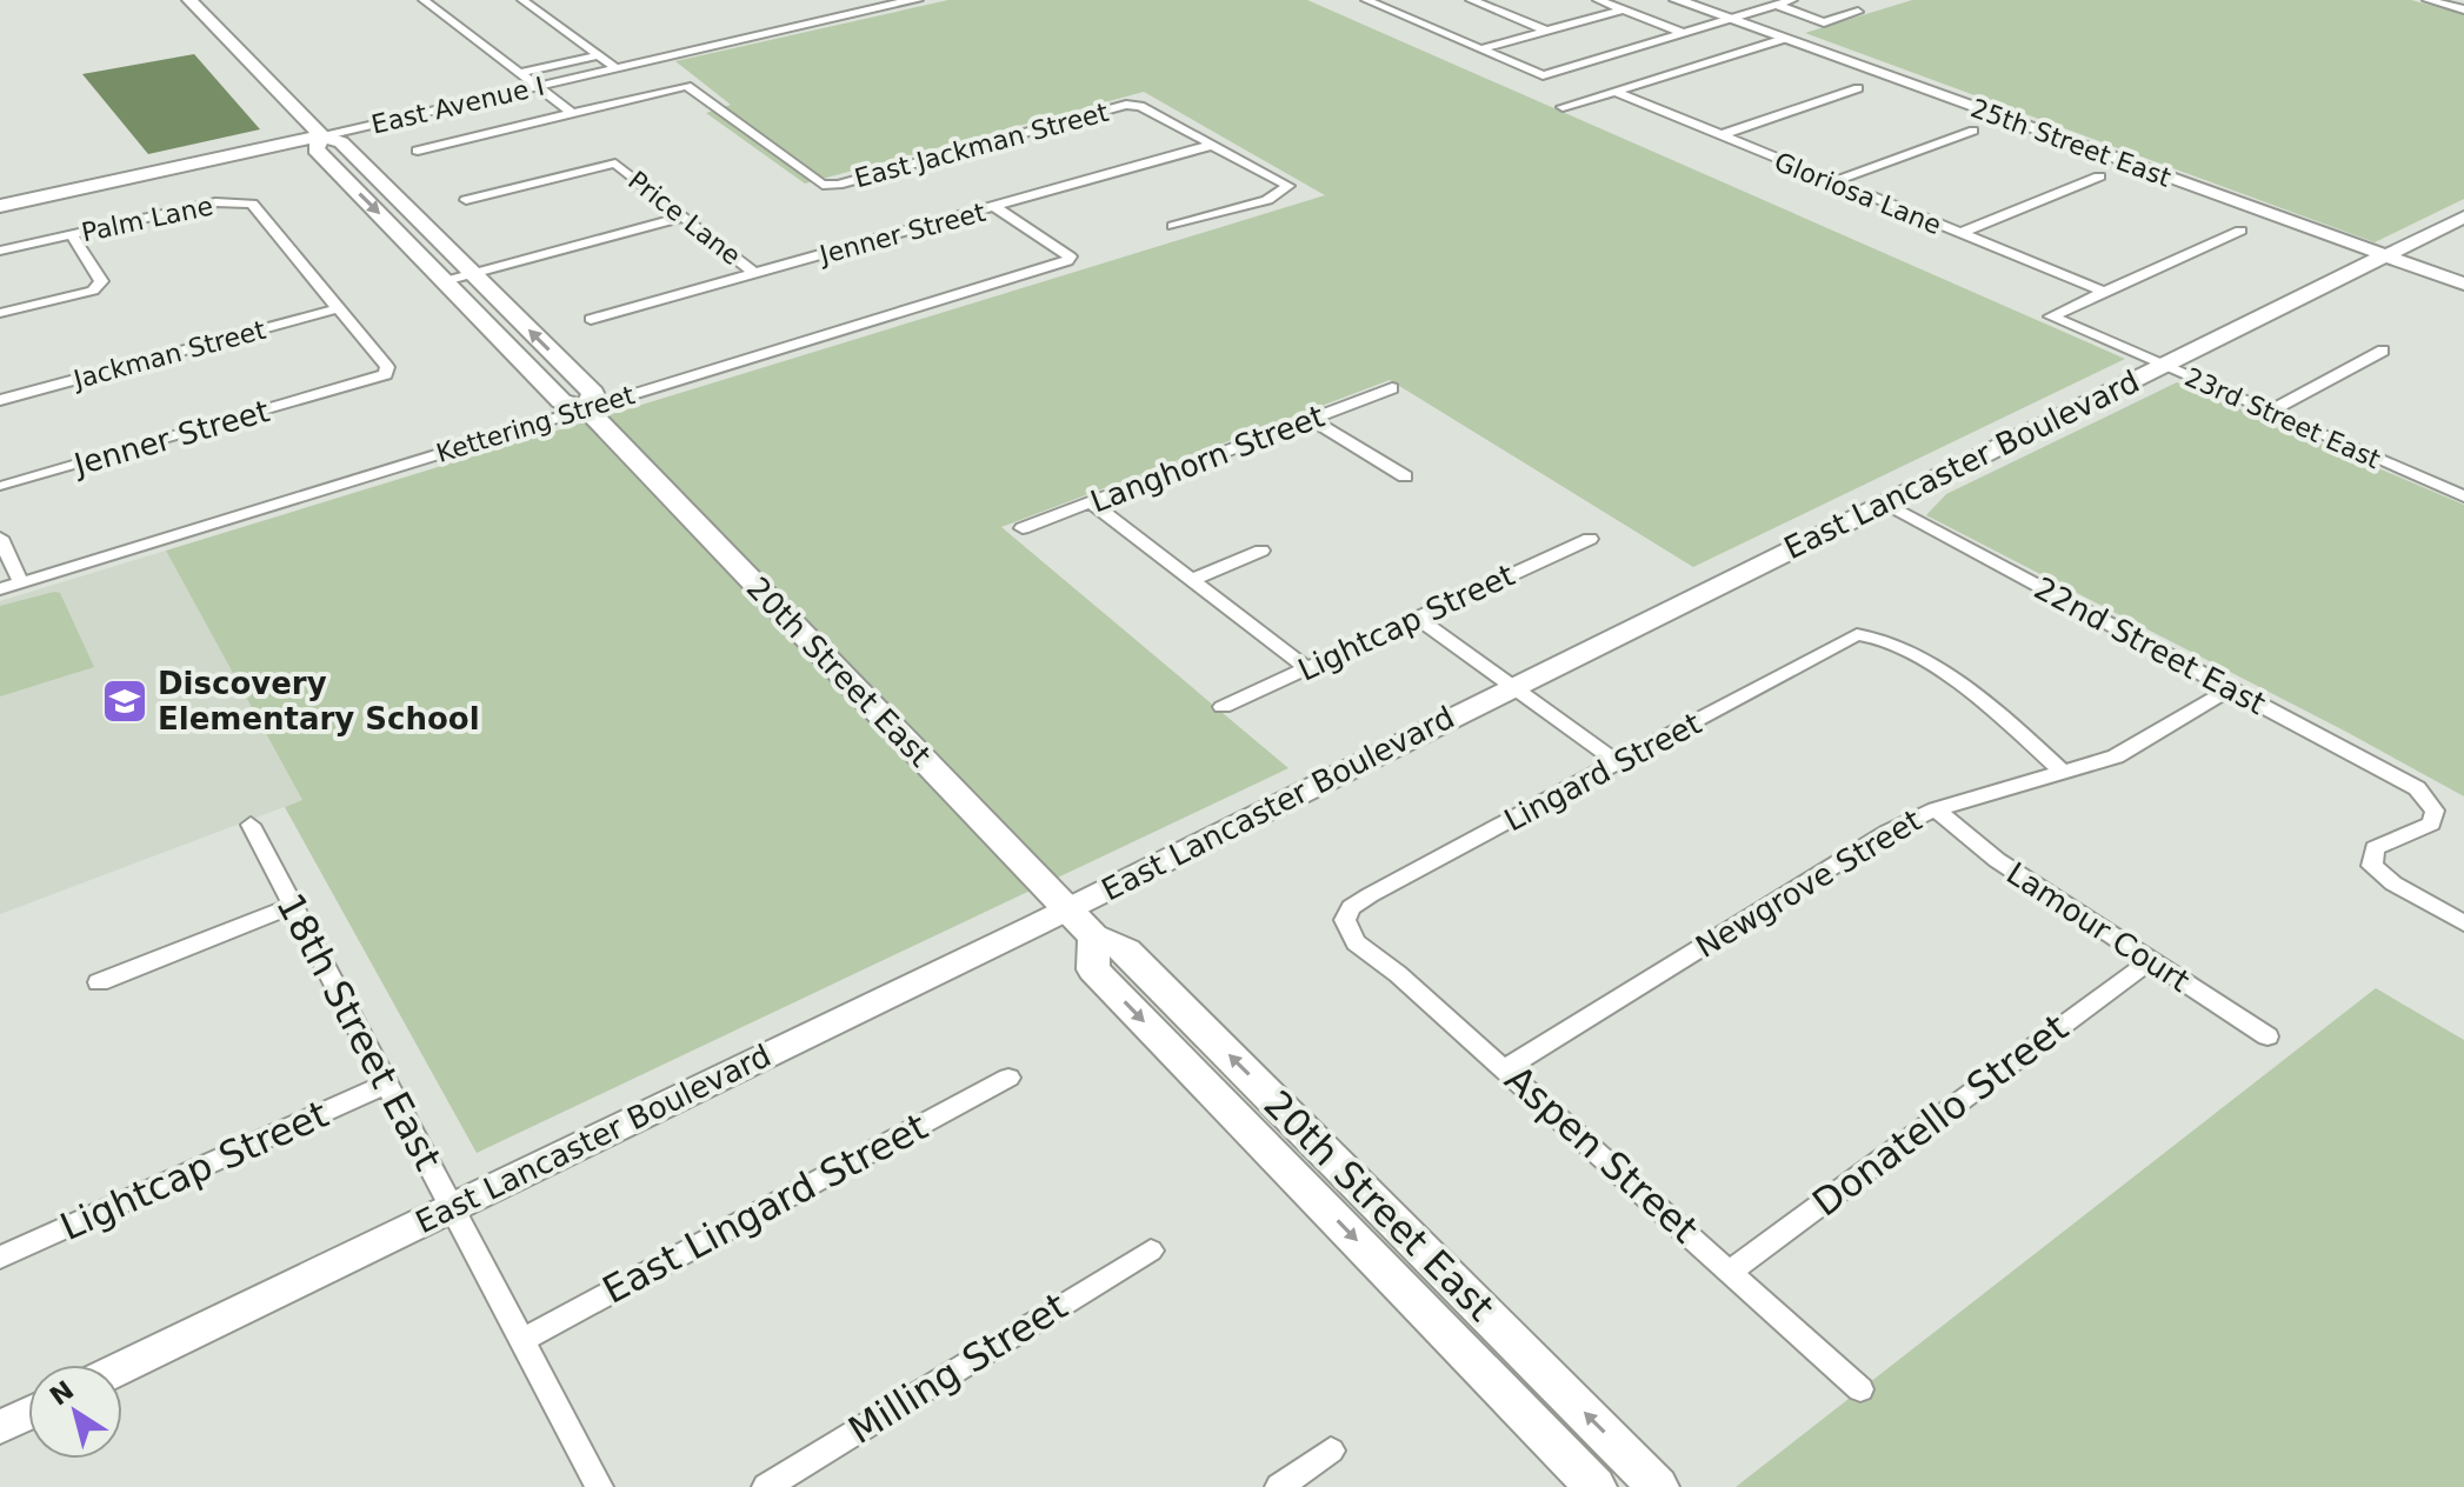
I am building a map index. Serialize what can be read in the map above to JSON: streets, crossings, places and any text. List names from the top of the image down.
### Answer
{
  "streets": {
    "main road": [
      "East Avenue I",
      "25th Street East",
      "East Lancaster Boulevard",
      "20th Street East"
    ],
    "street": [
      "East Jackman Street",
      "Gloriosa Lane",
      "Price Lane",
      "Palm Lane",
      "Jenner Street",
      "Jackman Street",
      "23rd Street East",
      "Kettering Street",
      "Langhorn Street",
      "Lightcap Street",
      "22nd Street East",
      "Lingard Street",
      "Newgrove Street",
      "Lamour Court",
      "18th Street East",
      "Donatello Street",
      "Aspen Street",
      "East Lingard Street",
      "Milling Street"
    ]
  },
  "crossings": [
    ["East Avenue I", "20th Street East"],
    ["25th Street East", "East Lancaster Boulevard"],
    ["East Jackman Street", "Jenner Street"],
    ["Gloriosa Lane", "23rd Street East"],
    ["Price Lane", "Jenner Street"],
    ["Palm Lane", "Jenner Street"],
    ["Palm Lane", "Jackman Street"],
    ["Jenner Street", "Kettering Street"],
    ["23rd Street East", "East Lancaster Boulevard"],
    ["Kettering Street", "20th Street East"],
    ["East Lancaster Boulevard", "22nd Street East"],
    ["East Lancaster Boulevard", "20th Street East"],
    ["East Lancaster Boulevard", "18th Street East"],
    ["Lightcap Street", "18th Street East"],
    ["22nd Street East", "Newgrove Street"],
    ["Lingard Street", "Newgrove Street"],
    ["Lingard Street", "Aspen Street"],
    ["Newgrove Street", "Lamour Court"],
    ["Newgrove Street", "Aspen Street"],
    ["Lamour Court", "Donatello Street"],
    ["18th Street East", "East Lingard Street"],
    ["Donatello Street", "Aspen Street"]
  ],
  "places": {
    "school or university": ["Discovery Elementary School"]
  },
  "north": "top left"
}
